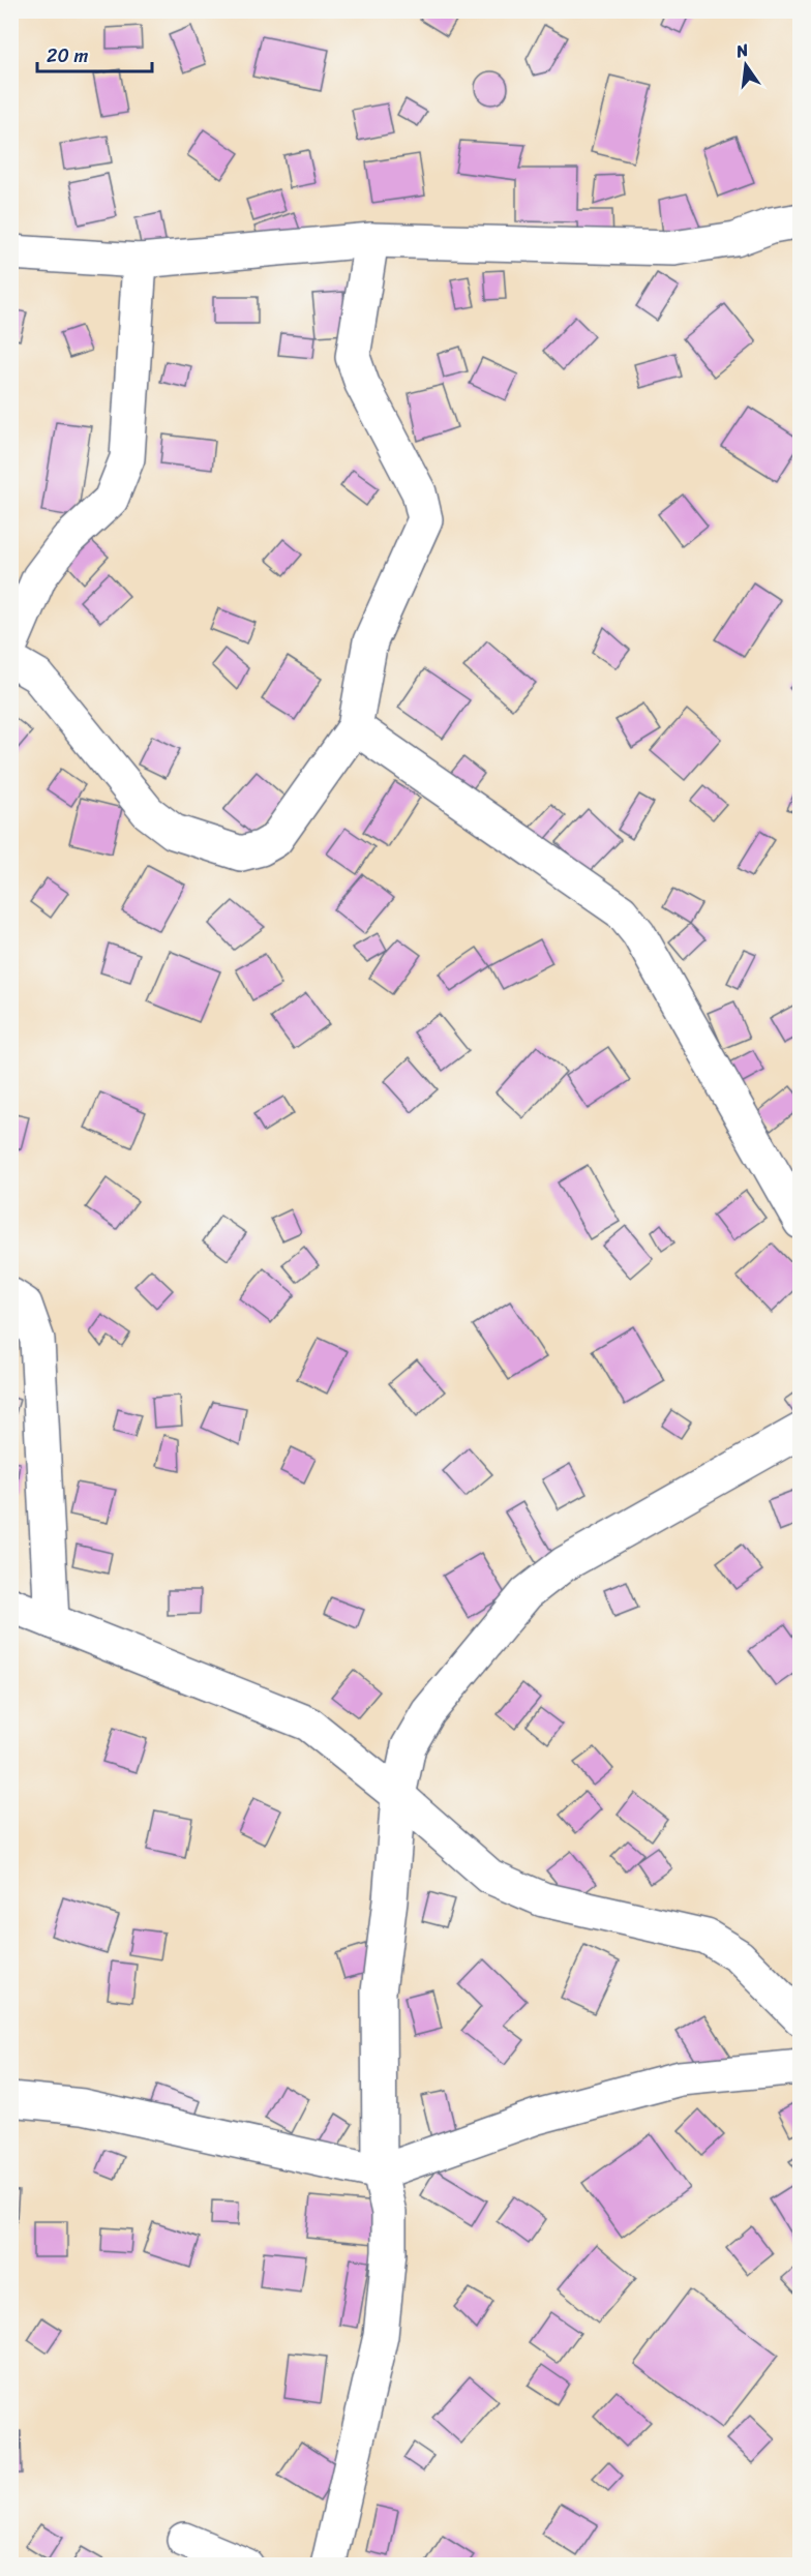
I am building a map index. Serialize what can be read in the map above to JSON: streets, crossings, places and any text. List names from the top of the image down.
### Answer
{
  "scale_bar": "20 m",
  "north": "top"
}
